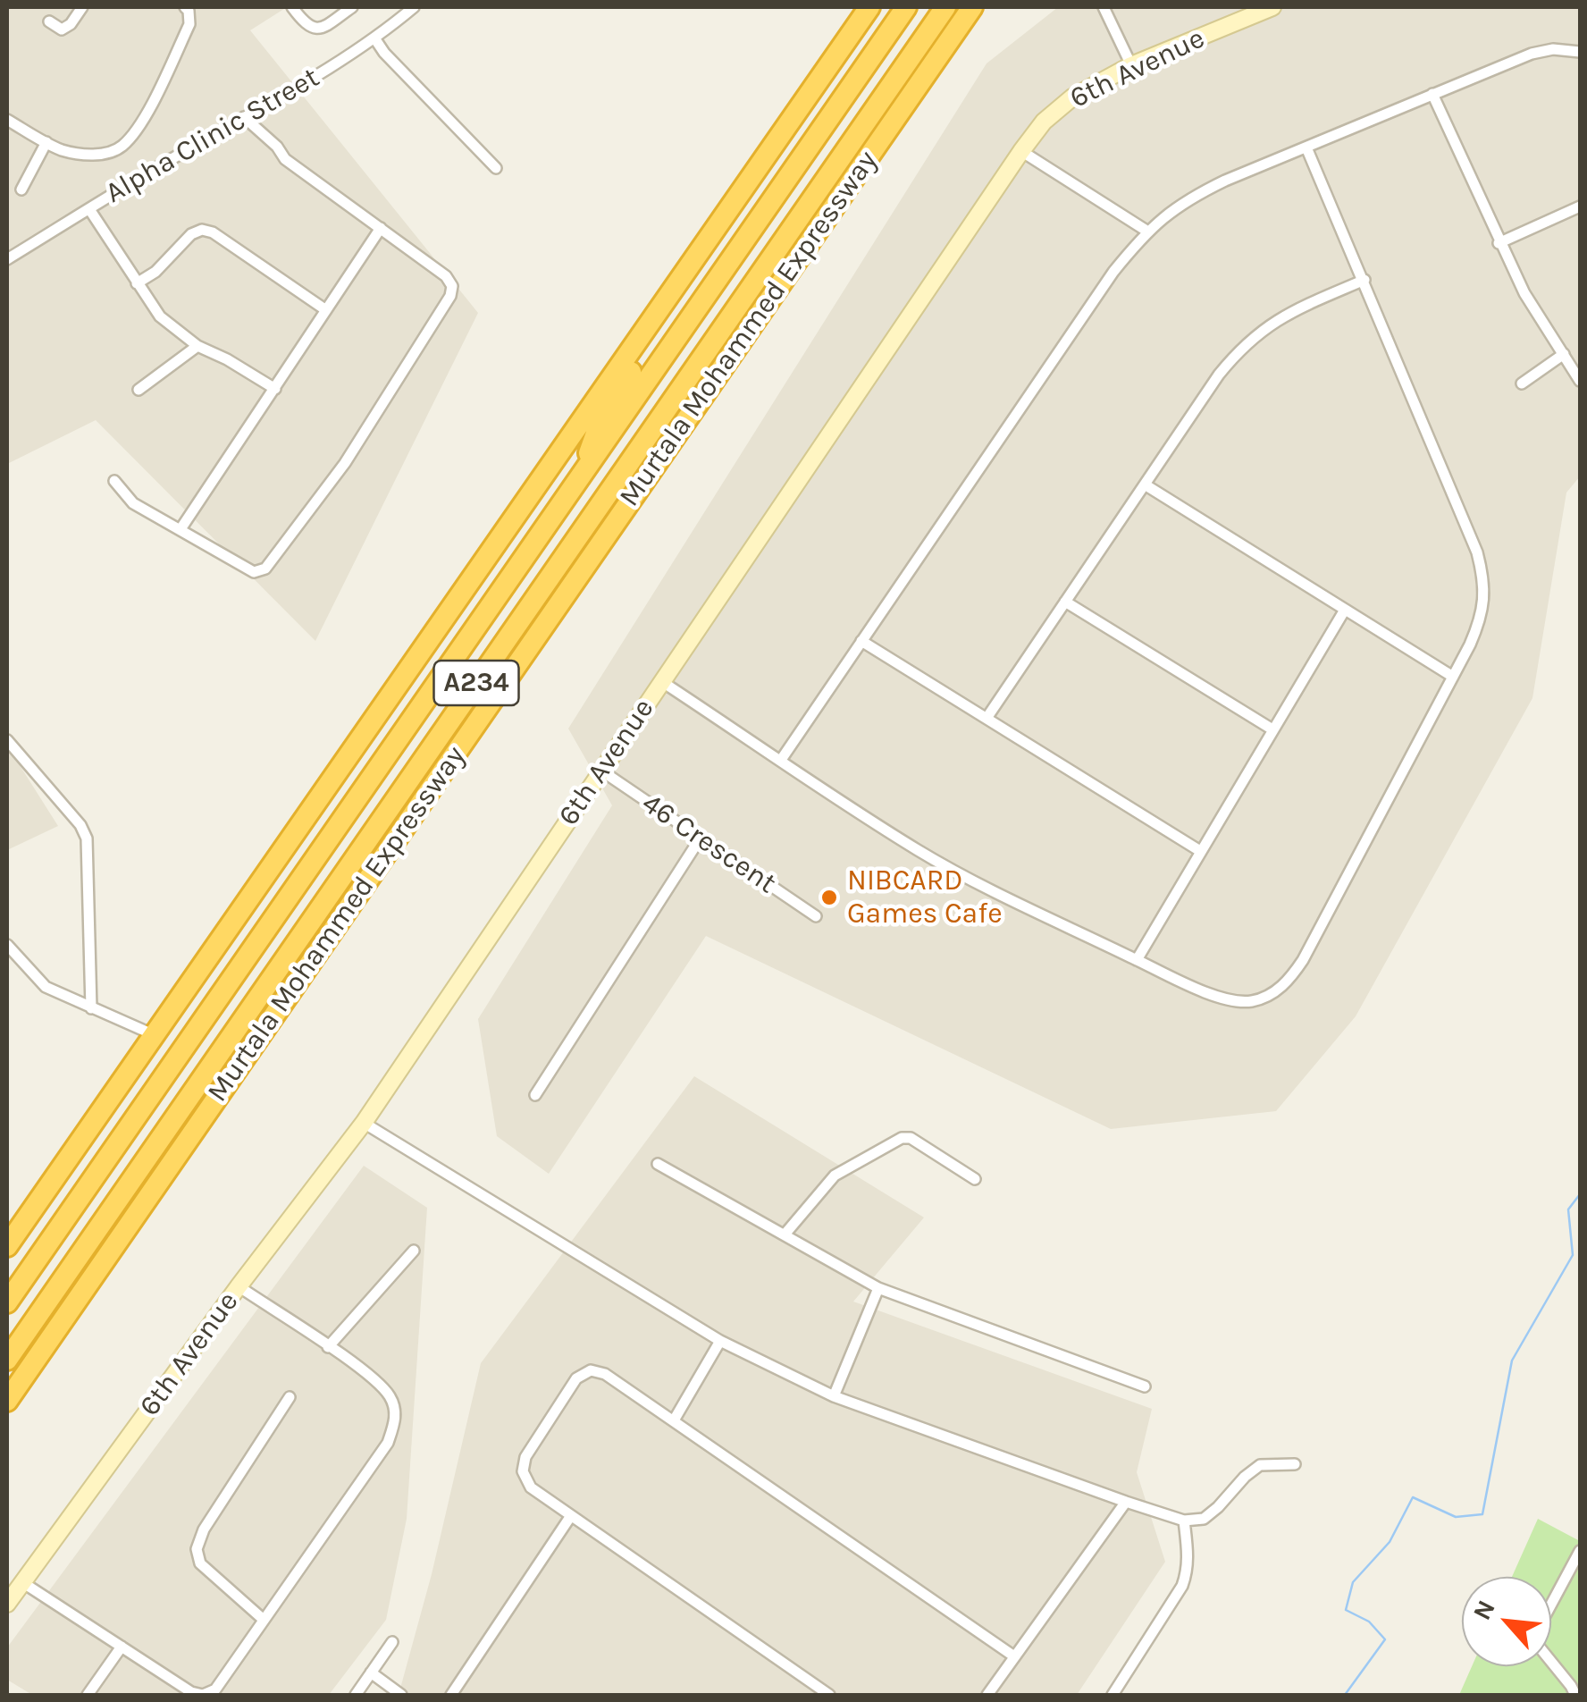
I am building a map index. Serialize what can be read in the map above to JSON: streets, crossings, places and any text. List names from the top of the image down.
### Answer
{
  "streets": {
    "highway": ["Murtala Mohammed Expressway", "A234"],
    "street": ["6th Avenue", "Alpha Clinic Street", "46 Crescent"]
  },
  "crossings": [
    ["6th Avenue", "46 Crescent"]
  ],
  "places": ["NIBCARD Games Cafe"],
  "north": "top left"
}
